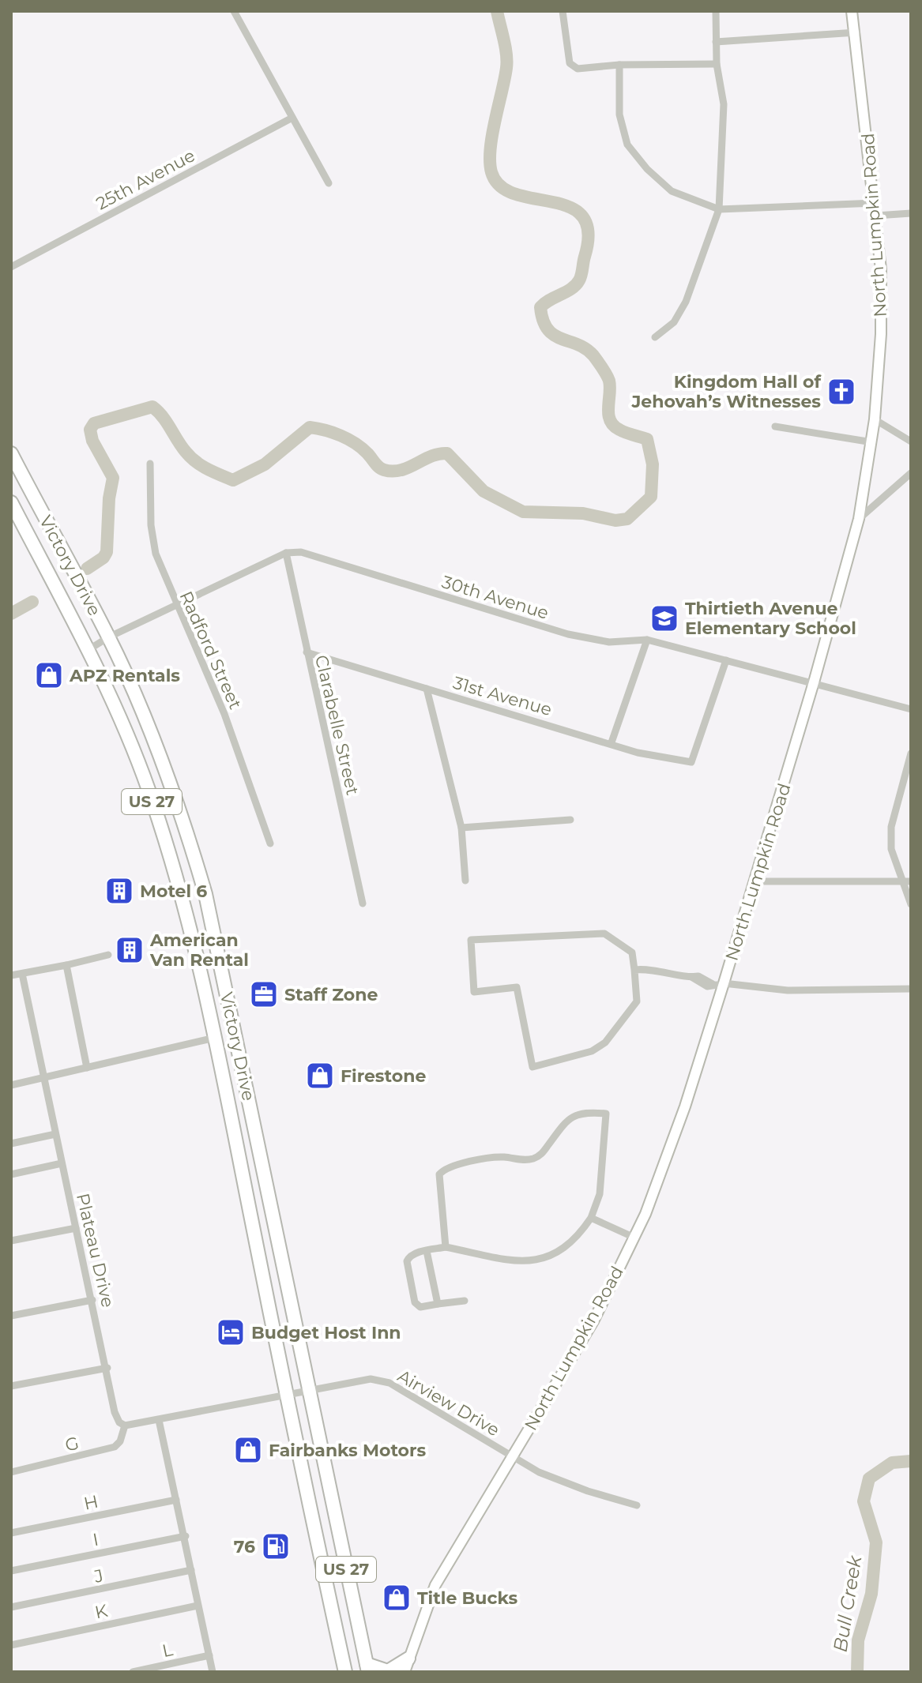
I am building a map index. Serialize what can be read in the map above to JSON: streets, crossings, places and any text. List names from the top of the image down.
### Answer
{
  "streets": {
    "highway": ["Victory Drive", "US 27"],
    "street": [
      "25th Avenue",
      "North Lumpkin Road",
      "30th Avenue",
      "Radford Street",
      "31st Avenue",
      "Clarabelle Street",
      "Plateau Drive",
      "Airview Drive",
      "G",
      "H",
      "I",
      "J",
      "K",
      "L"
    ]
  },
  "crossings": [
    ["North Lumpkin Road", "30th Avenue"],
    ["North Lumpkin Road", "Airview Drive"],
    ["Victory Drive", "Airview Drive"],
    ["30th Avenue", "31st Avenue"],
    ["30th Avenue", "Clarabelle Street"],
    ["31st Avenue", "Clarabelle Street"],
    ["Plateau Drive", "Airview Drive"],
    ["Plateau Drive", "G"],
    ["Airview Drive", "G"]
  ],
  "water": ["Bull Creek"],
  "places": {
    "church": ["Kingdom Hall of Jehovah’s Witnesses"],
    "school or university": ["Thirtieth Avenue Elementary School"],
    "shop": [
      "APZ Rentals",
      "Firestone",
      "Fairbanks Motors",
      "Title Bucks"
    ],
    "building": ["Motel 6", "American Van Rental"],
    "office": ["Staff Zone"],
    "hotel": ["Budget Host Inn"],
    "fuel station": ["76"]
  }
}
